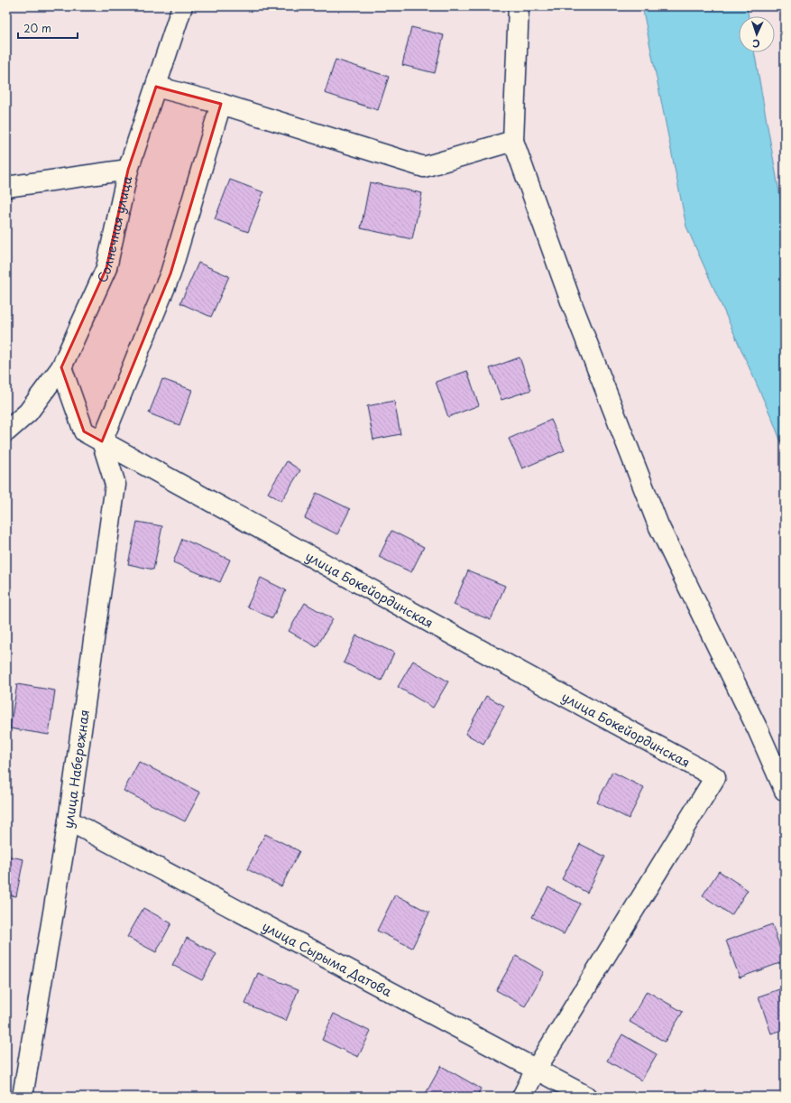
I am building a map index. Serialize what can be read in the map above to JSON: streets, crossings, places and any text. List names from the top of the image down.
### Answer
{
  "streets": {
    "street": [
      "Солнечная улица",
      "улица Бокейординская",
      "улица Набережная",
      "улица Сырыма Датова"
    ]
  },
  "crossings": [
    ["Солнечная улица", "улица Бокейординская"],
    ["улица Бокейординская", "улица Набережная"],
    ["улица Бокейординская", "улица Сырыма Датова"],
    ["улица Набережная", "улица Сырыма Датова"]
  ],
  "scale_bar": "20 m",
  "north": "bottom"
}
